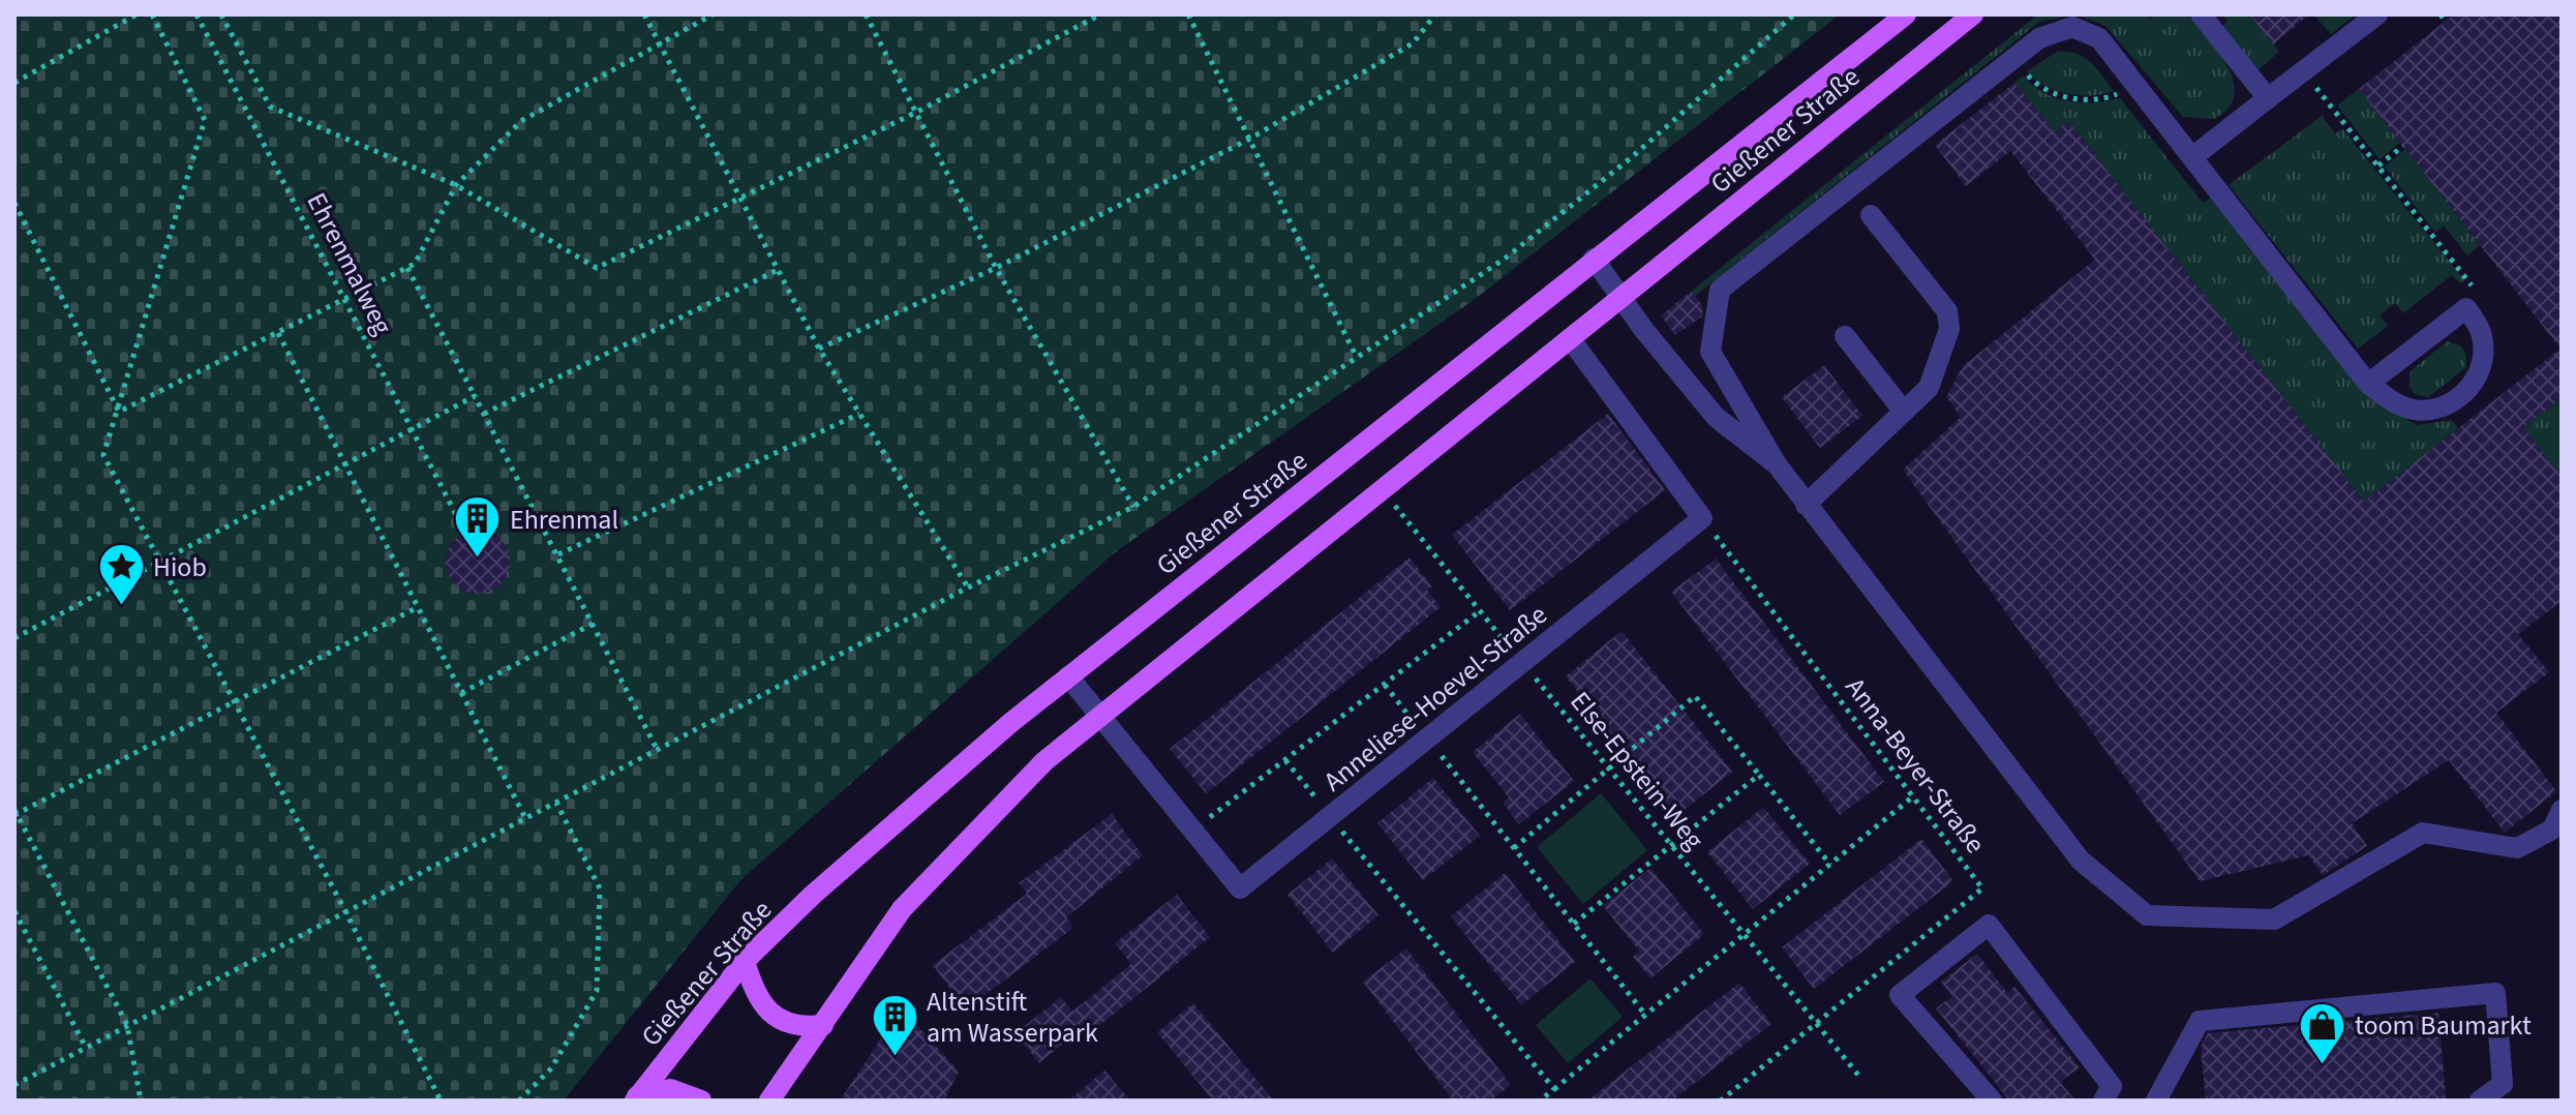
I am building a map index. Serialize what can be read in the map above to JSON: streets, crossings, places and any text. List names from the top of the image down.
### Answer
{
  "streets": {
    "main road": ["Gießener Straße"],
    "street": ["Anneliese-Hoevel-Straße"],
    "path": ["Ehrenmalweg", "Anna-Beyer-Straße", "Else-Epstein-Weg"]
  },
  "crossings": [
    ["Gießener Straße", "Anneliese-Hoevel-Straße"],
    ["Gießener Straße", "Else-Epstein-Weg"],
    ["Anneliese-Hoevel-Straße", "Anna-Beyer-Straße"],
    ["Anneliese-Hoevel-Straße", "Else-Epstein-Weg"],
    ["Anna-Beyer-Straße", "Else-Epstein-Weg"]
  ],
  "places": {
    "building": ["Ehrenmal", "Altenstift am Wasserpark"],
    "place": ["Hiob"],
    "shop": ["toom Baumarkt"]
  }
}
